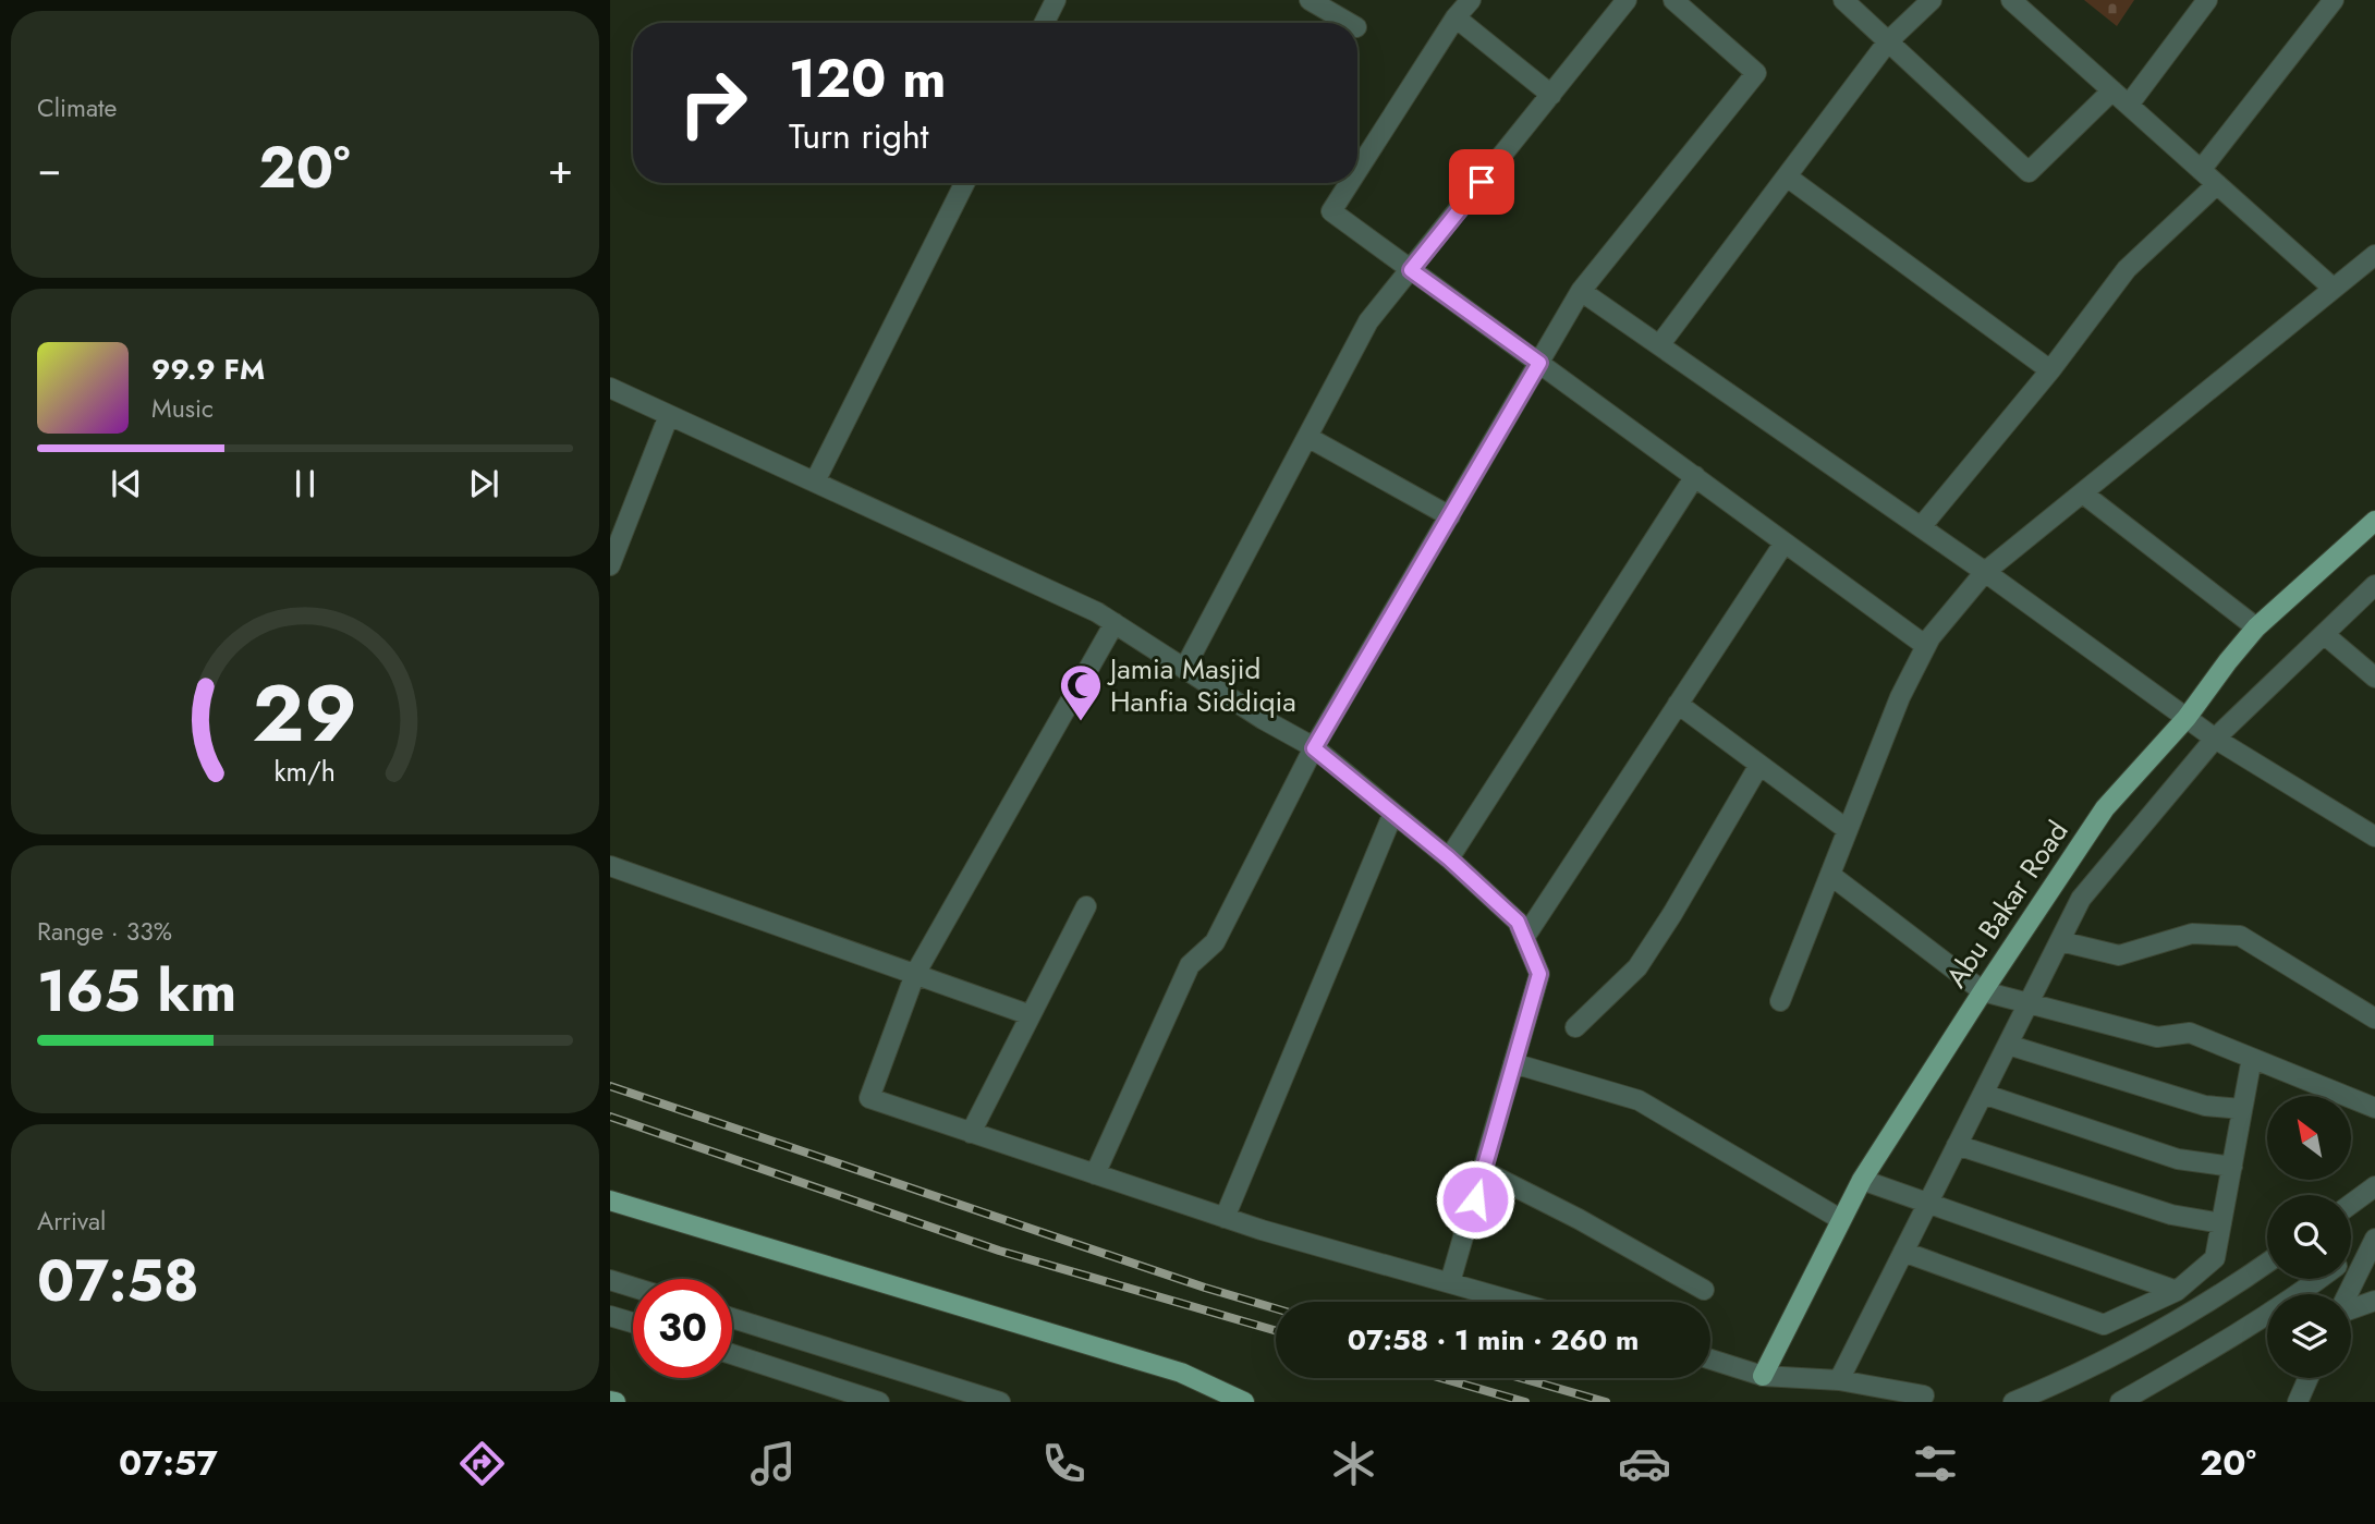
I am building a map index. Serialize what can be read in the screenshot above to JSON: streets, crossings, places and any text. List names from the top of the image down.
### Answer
{
  "streets": {
    "main road": ["Abu Bakar Road"]
  },
  "places": {
    "mosque": ["Jamia Masjid Hanfia Siddiqia"]
  },
  "north": "top left",
  "page": {
    "tile": [
      "Climate",
      ["Range · 33%", "165 km"],
      ["Arrival", "07:58"]
    ],
    "turn": ["120 m", "Turn right"],
    "heat": ["−", "20°", "+"],
    "song": ["99.9 FM", "Music"],
    "limit": "30",
    "trip": "07:58 · 1 min · 260 m",
    "tabs": ["07:57", "20°"],
    "gauge": ["29", "km/h"]
  }
}
